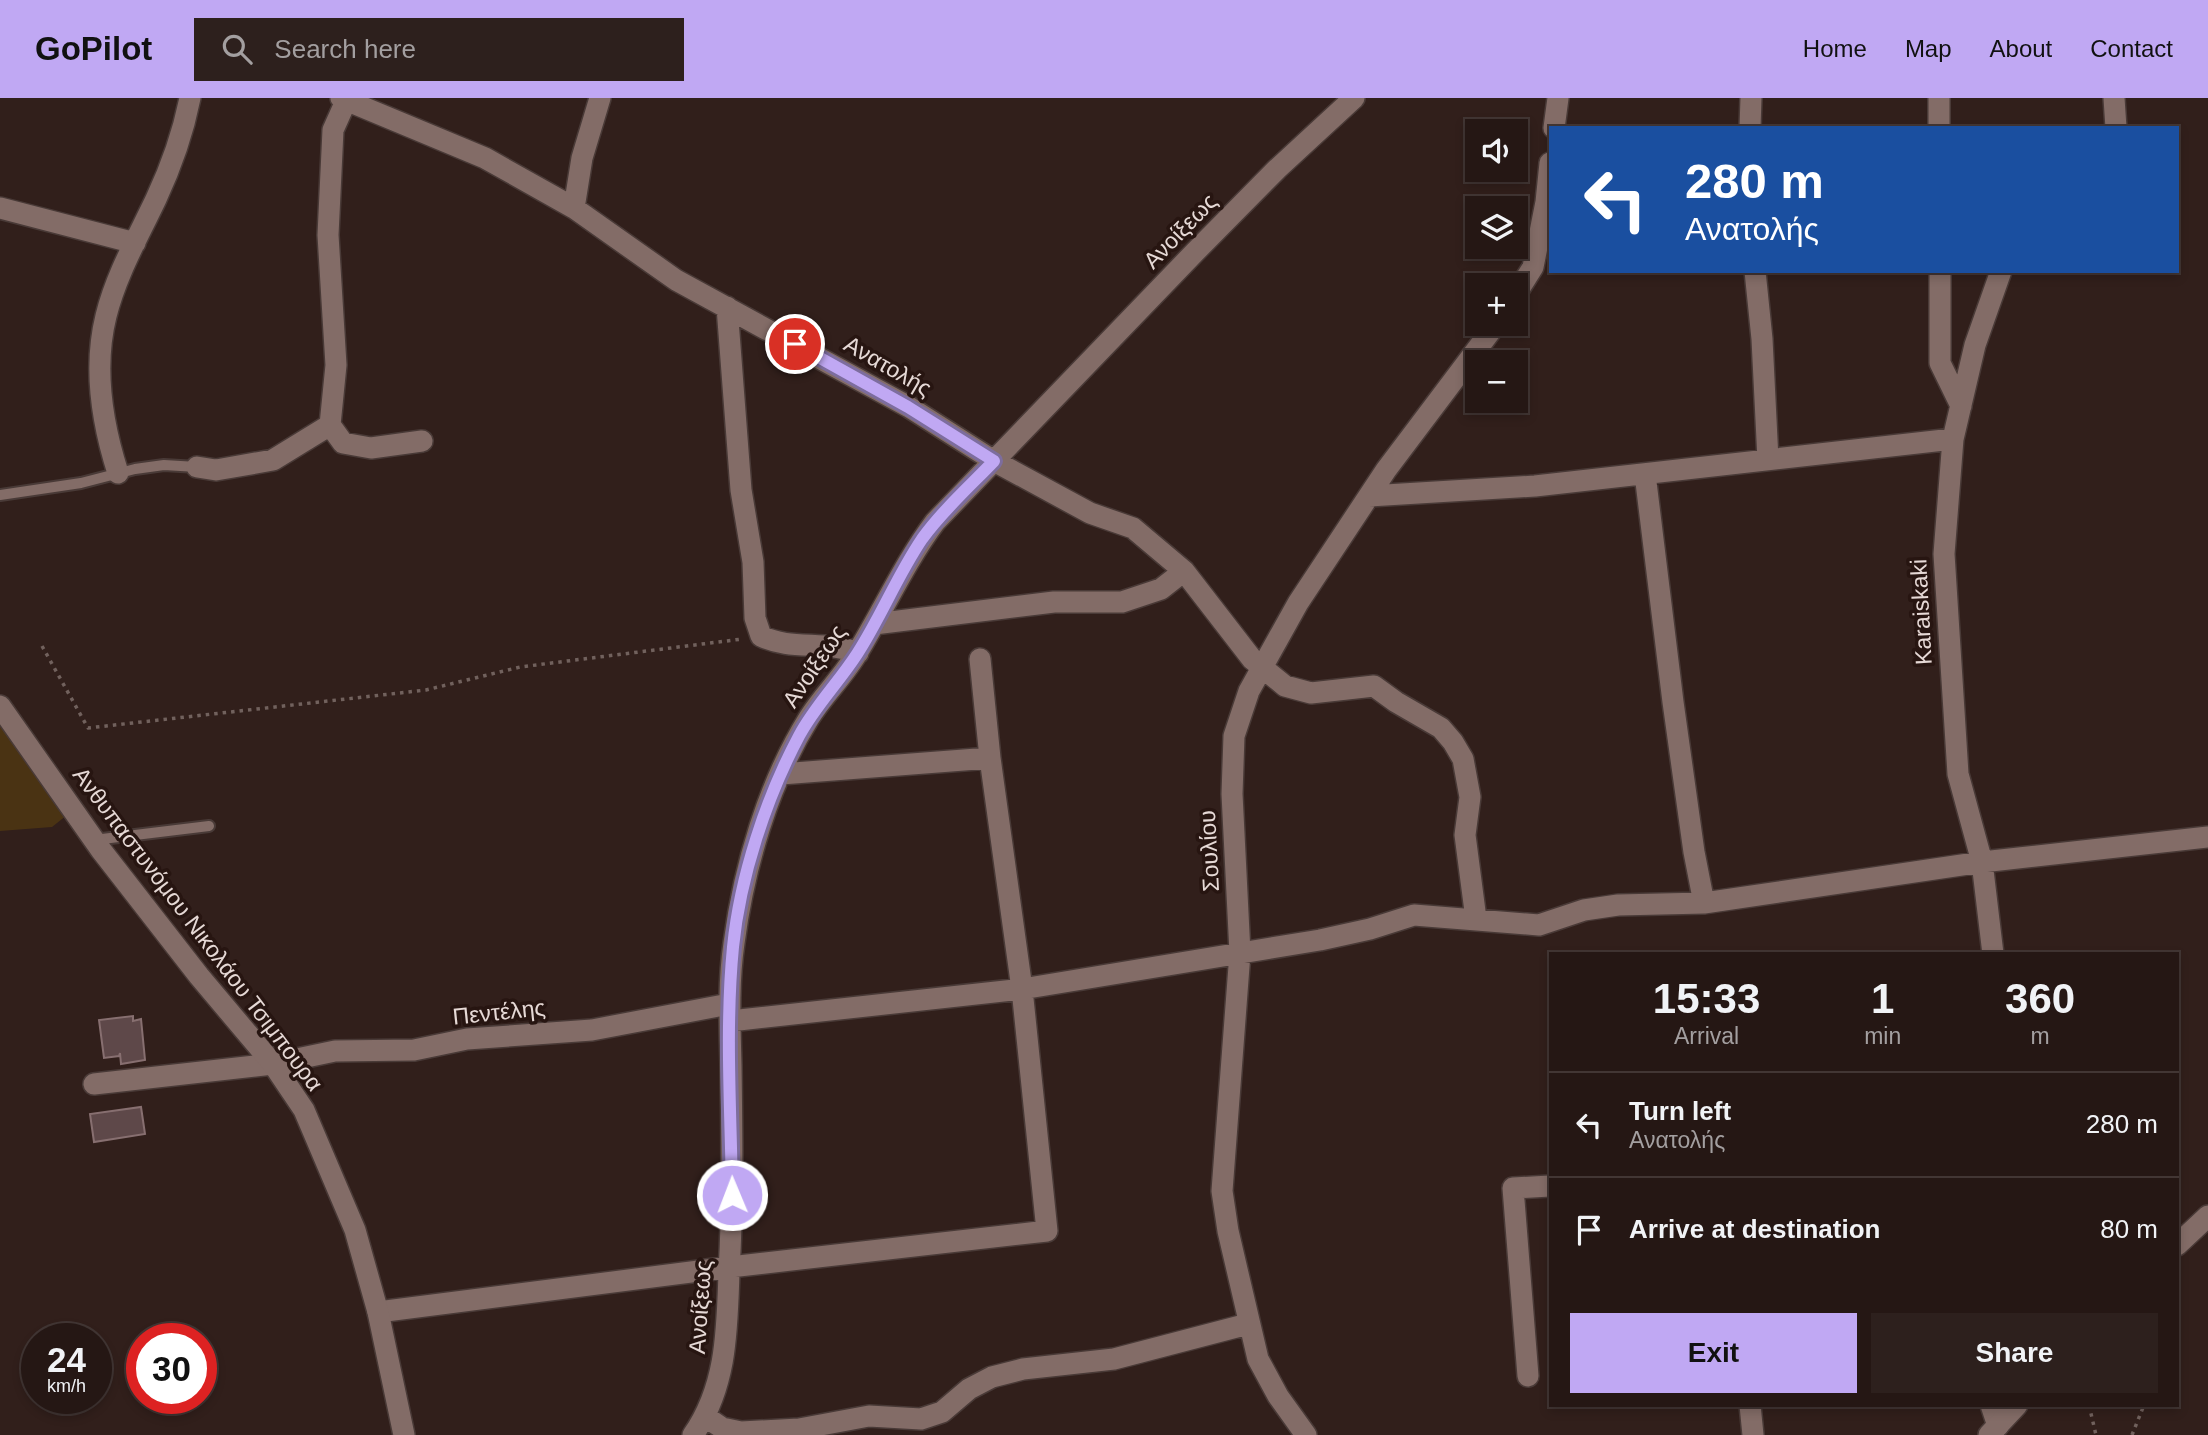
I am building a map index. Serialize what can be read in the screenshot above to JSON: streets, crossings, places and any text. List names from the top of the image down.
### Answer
{
  "streets": {
    "street": [
      "Ανοίξεως",
      "Ανατολής",
      "Karaiskaki",
      "Σουλίου",
      "Ανθυπαστυνόμου Νικολάου Τσιμπουρα",
      "Πεντέλης"
    ]
  },
  "crossings": [
    ["Ανοίξεως", "Ανατολής"],
    ["Ανοίξεως", "Πεντέλης"],
    ["Ανατολής", "Σουλίου"],
    ["Ανατολής", "Πεντέλης"],
    ["Karaiskaki", "Πεντέλης"],
    ["Σουλίου", "Πεντέλης"],
    ["Ανθυπαστυνόμου Νικολάου Τσιμπουρα", "Πεντέλης"]
  ],
  "page": {
    "header": "GoPilot",
    "search": "Search here",
    "nav": [
      "Home",
      "Map",
      "About",
      "Contact"
    ],
    "map_buttons": ["+", "−"],
    "turn": ["280 m", "Ανατολής"],
    "eta": [
      "15:33",
      "Arrival",
      "1",
      "min",
      "360",
      "m"
    ],
    "list": [
      {
        "name": "Turn left",
        "note": "Ανατολής",
        "value": "280 m"
      },
      {
        "name": "Arrive at destination",
        "value": "80 m"
      }
    ],
    "buttons": ["Exit", "Share"],
    "speed": "24 km/h",
    "limit": "30"
  }
}
